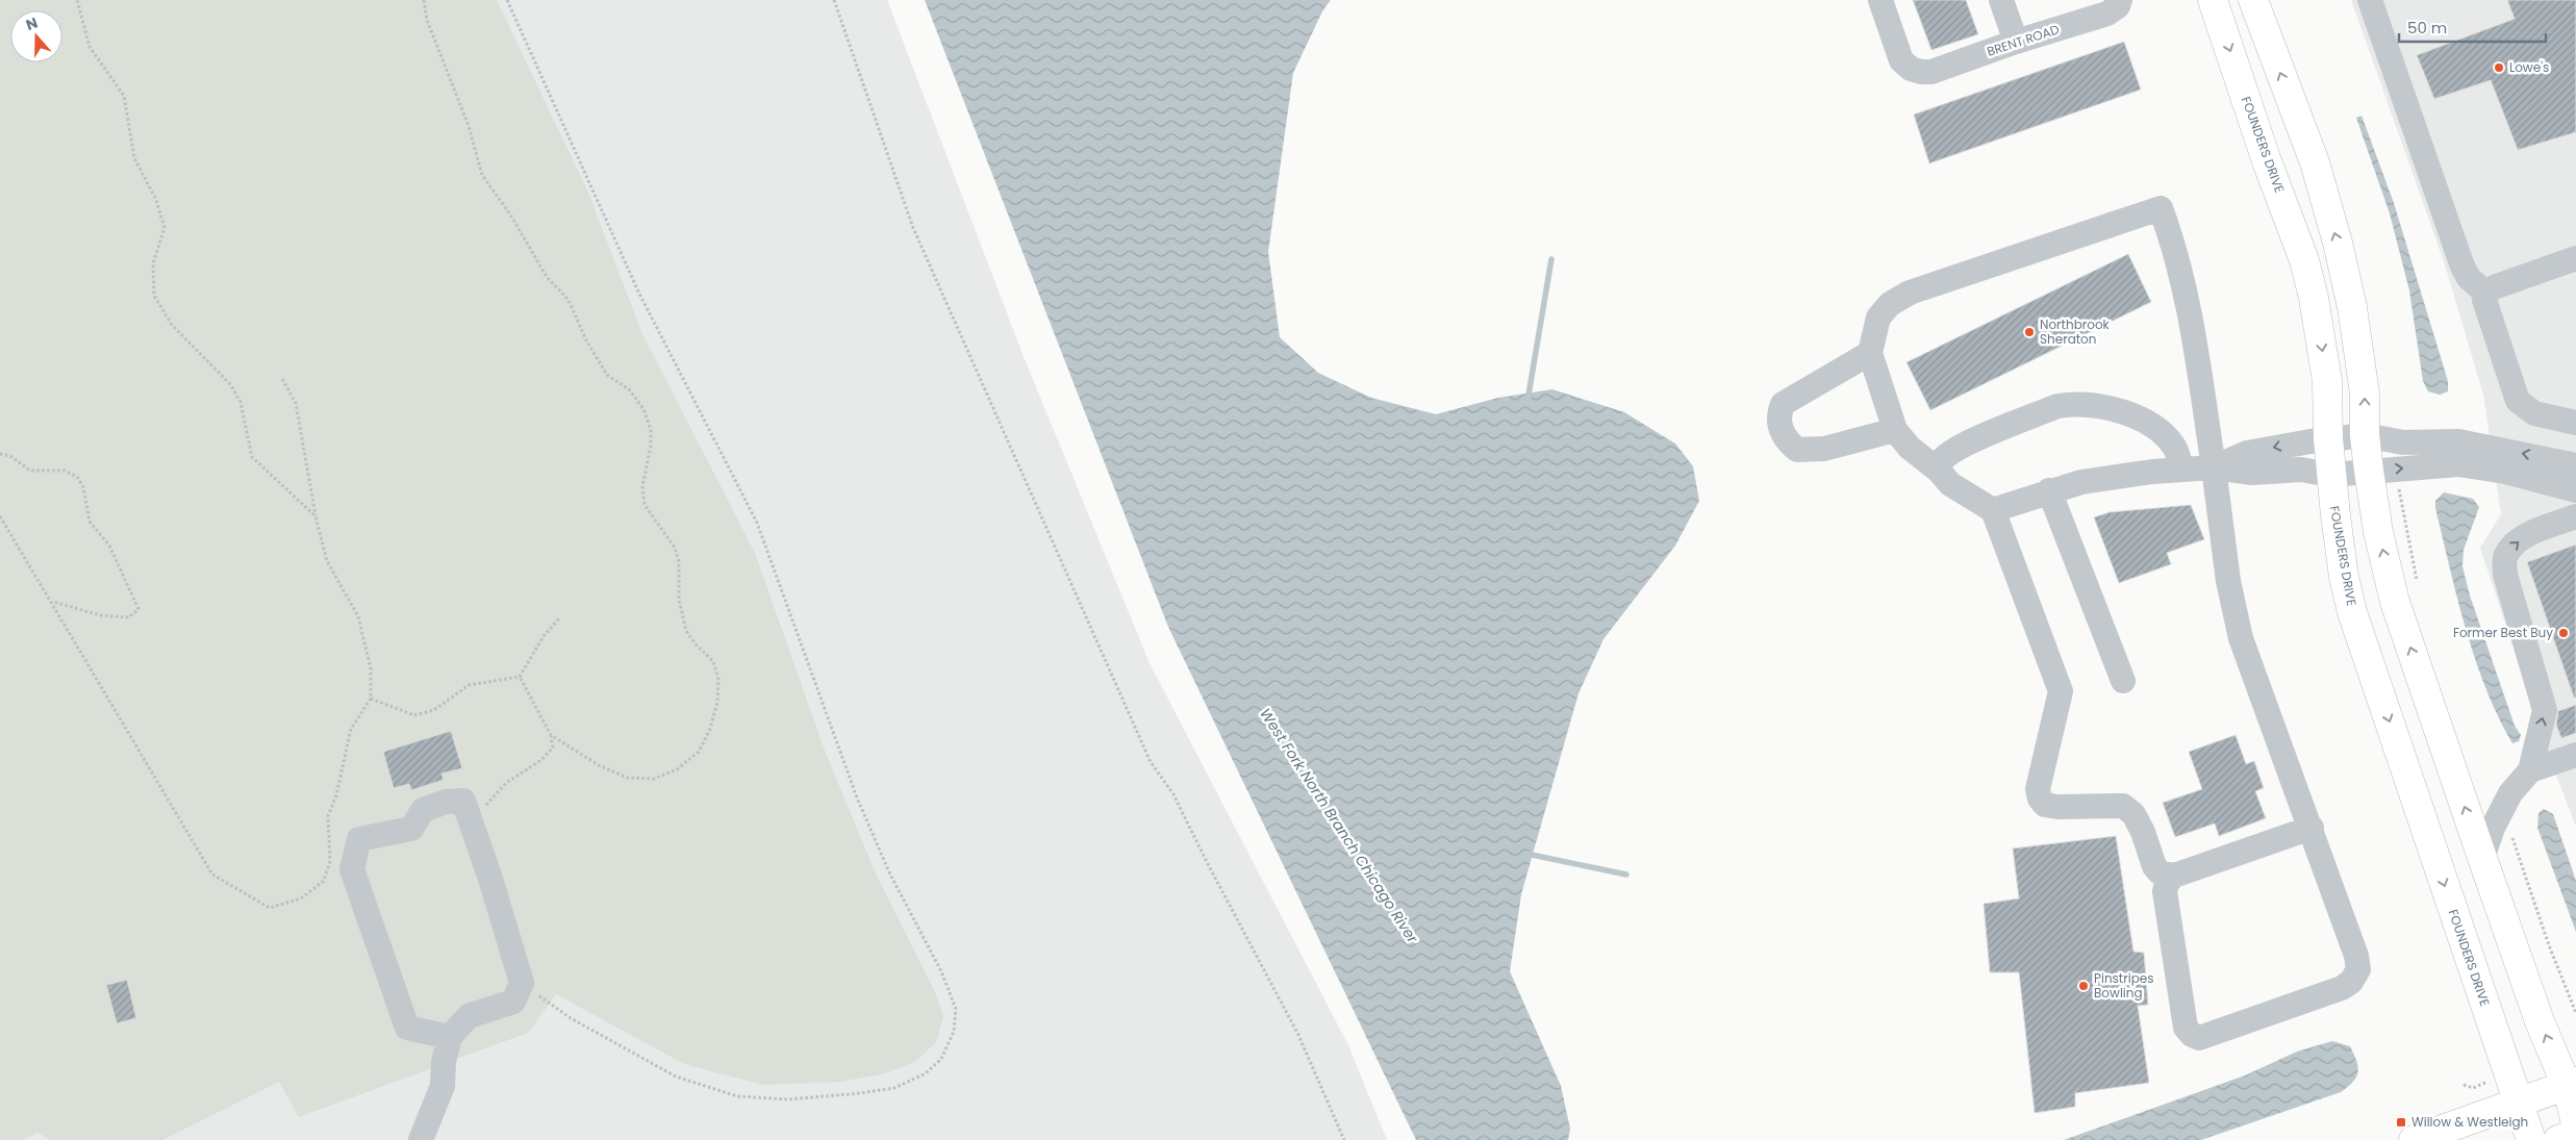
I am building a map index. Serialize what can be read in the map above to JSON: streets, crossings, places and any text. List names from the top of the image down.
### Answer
{
  "streets": {
    "main road": ["FOUNDERS DRIVE"],
    "street": ["BRENT ROAD"]
  },
  "water": ["West Fork North Branch Chicago River"],
  "places": {
    "other": [
      "Lowe's",
      "Northbrook Sheraton",
      "Former Best Buy",
      "Pinstripes Bowling"
    ],
    "transit": ["Willow & Westleigh"]
  },
  "scale_bar": "50 m",
  "north": "top"
}
